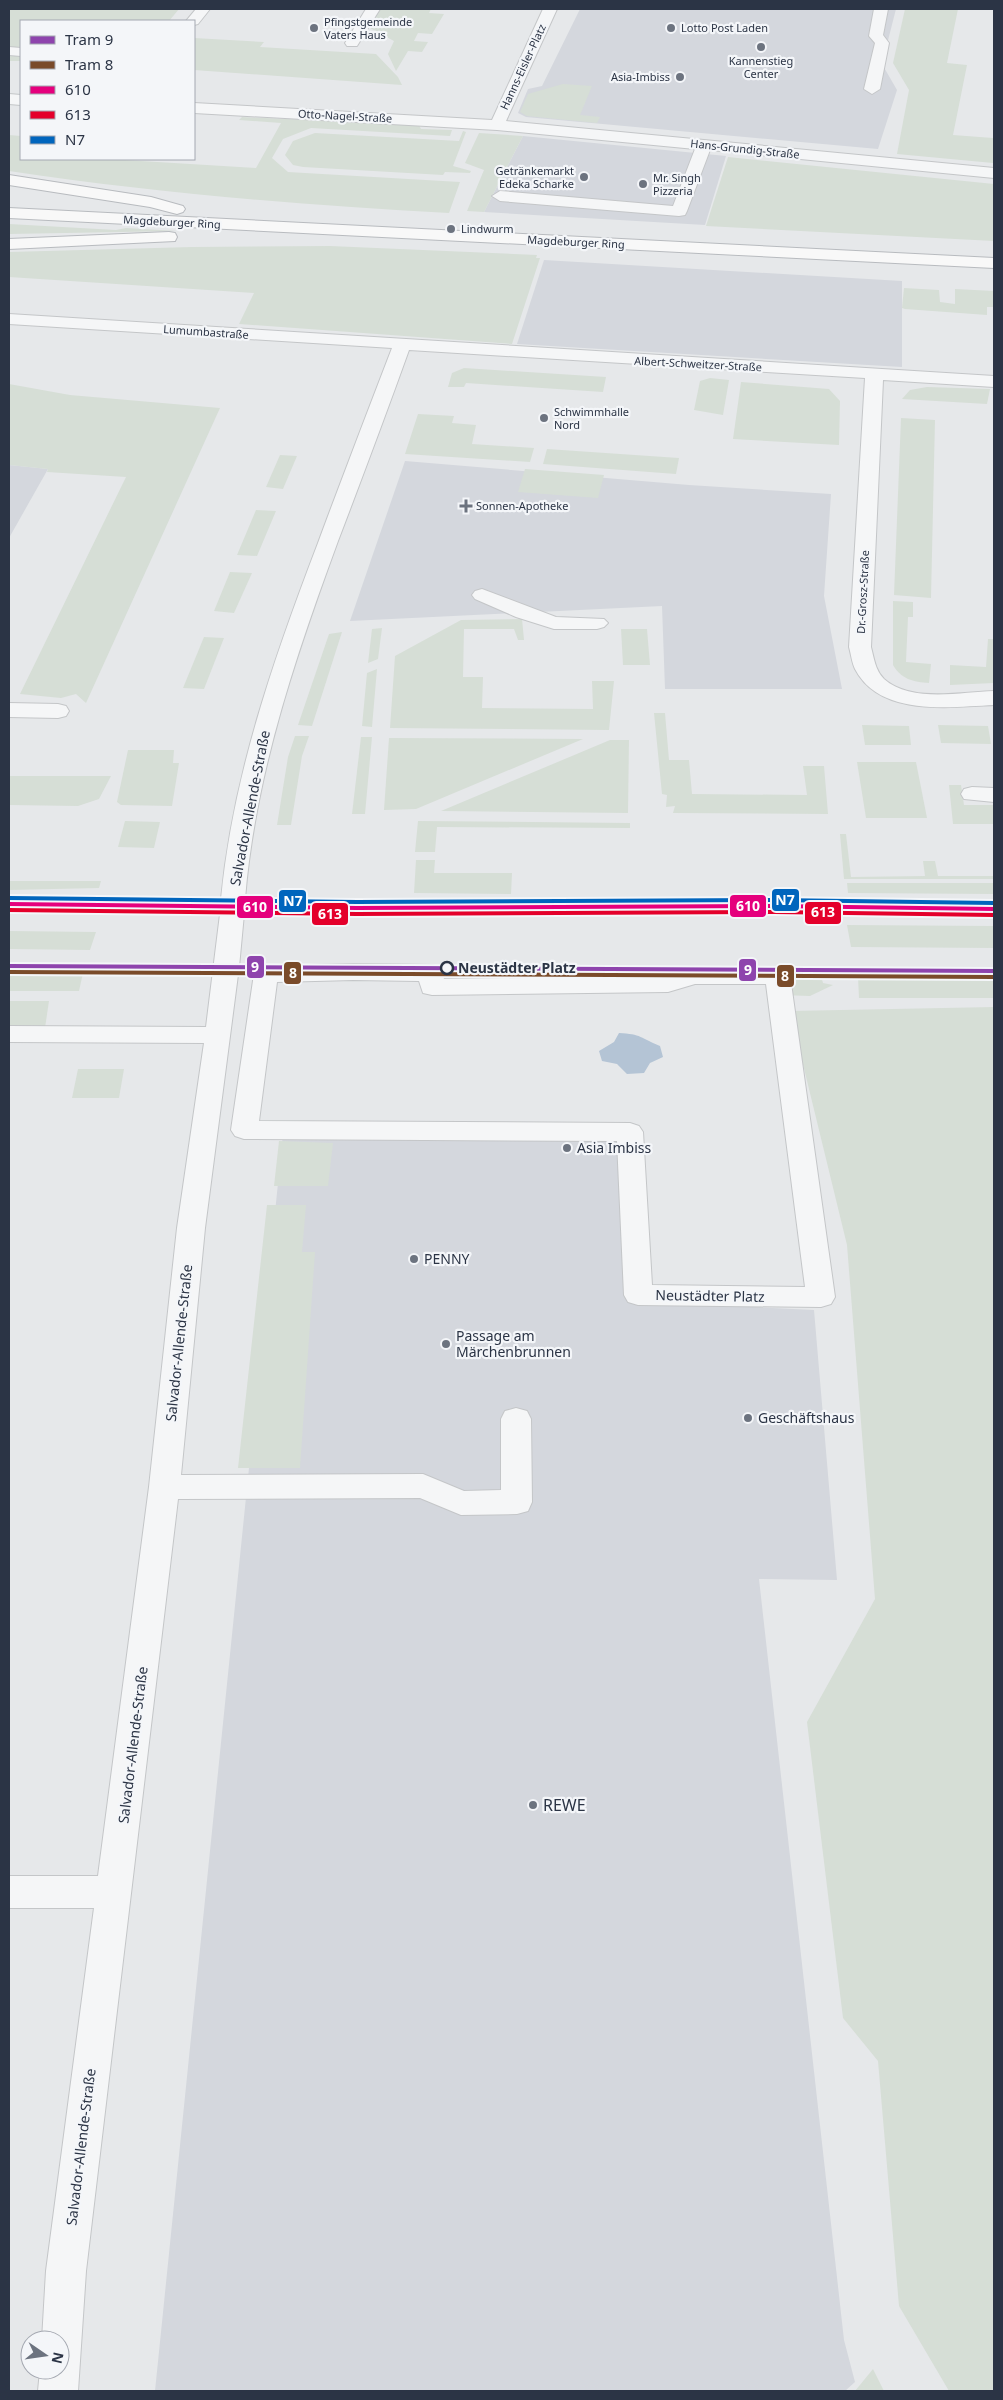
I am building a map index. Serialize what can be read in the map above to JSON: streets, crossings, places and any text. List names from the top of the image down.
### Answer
{
  "streets": {
    "highway": ["Magdeburger Ring"],
    "street": [
      "Hanns-Eisler-Platz",
      "Otto-Nagel-Straße",
      "Hans-Grundig-Straße",
      "Lumumbastraße",
      "Albert-Schweitzer-Straße",
      "Dr.-Grosz-Straße",
      "Salvador-Allende-Straße",
      "Neustädter Platz"
    ]
  },
  "crossings": [
    ["Hanns-Eisler-Platz", "Otto-Nagel-Straße"],
    ["Hanns-Eisler-Platz", "Hans-Grundig-Straße"],
    ["Otto-Nagel-Straße", "Hans-Grundig-Straße"],
    ["Lumumbastraße", "Albert-Schweitzer-Straße"],
    ["Lumumbastraße", "Salvador-Allende-Straße"],
    ["Albert-Schweitzer-Straße", "Dr.-Grosz-Straße"],
    ["Albert-Schweitzer-Straße", "Salvador-Allende-Straße"]
  ],
  "places": {
    "other": [
      "Pfingstgemeinde Vaters Haus",
      "Lotto Post Laden",
      "Kannenstieg Center",
      "Asia-Imbiss",
      "Getränkemarkt Edeka Scharke",
      "Mr. Singh Pizzeria",
      "Lindwurm",
      "Schwimmhalle Nord",
      "Neustädter Platz",
      "Asia Imbiss",
      "PENNY",
      "Passage am Märchenbrunnen",
      "Geschäftshaus",
      "REWE"
    ],
    "health": ["Sonnen-Apotheke"]
  },
  "lines": [
    "transit line N7",
    "transit line 610",
    "transit line 613",
    "tram line 9",
    "tram line 8"
  ],
  "legend": [
    "Tram 9",
    "Tram 8",
    "610",
    "613",
    "N7"
  ],
  "north": "right"
}
